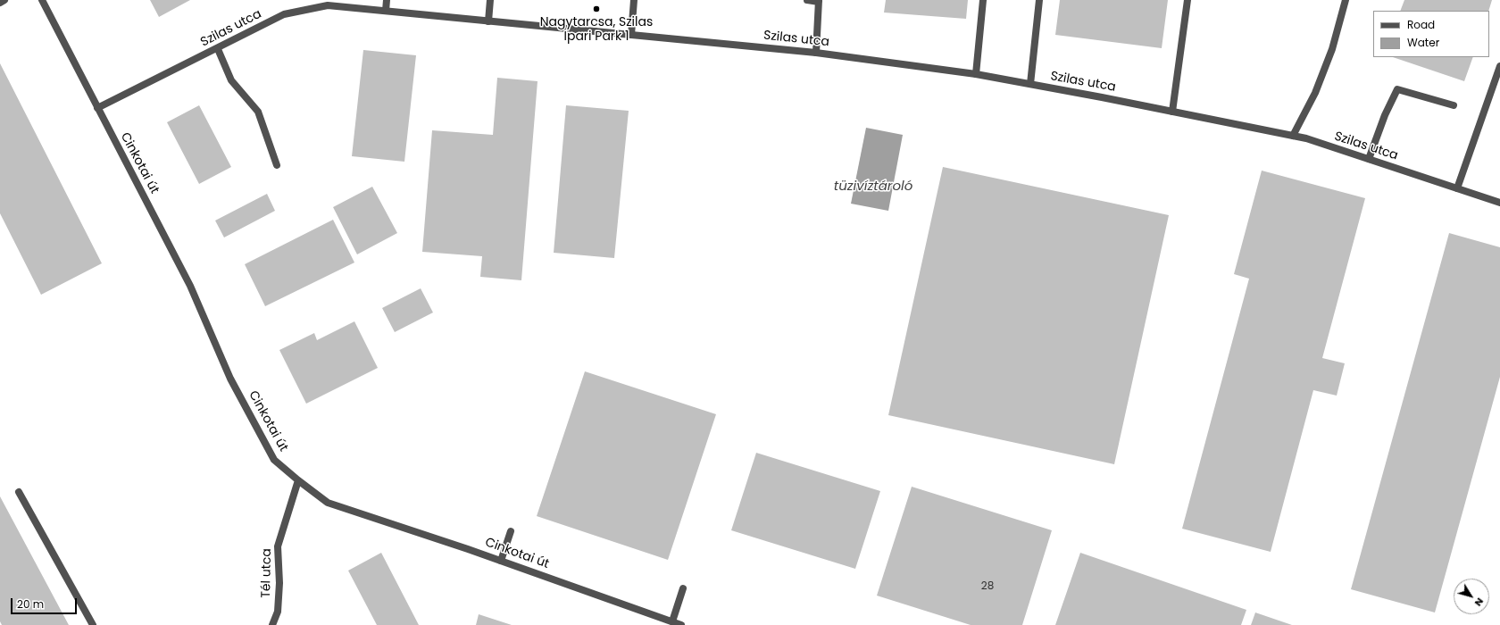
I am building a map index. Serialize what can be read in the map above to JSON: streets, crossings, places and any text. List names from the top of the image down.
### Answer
{
  "streets": {
    "street": ["Szilas utca", "Cinkotai út", "Tél utca"]
  },
  "crossings": [
    ["Szilas utca", "Cinkotai út"],
    ["Cinkotai út", "Tél utca"]
  ],
  "water": ["tüzivíztároló"],
  "places": ["Nagytarcsa, Szilas Ipari Park 1"],
  "house_numbers": ["28"],
  "legend": ["Road", "Water"],
  "scale_bar": "20 m",
  "north": "bottom right"
}
